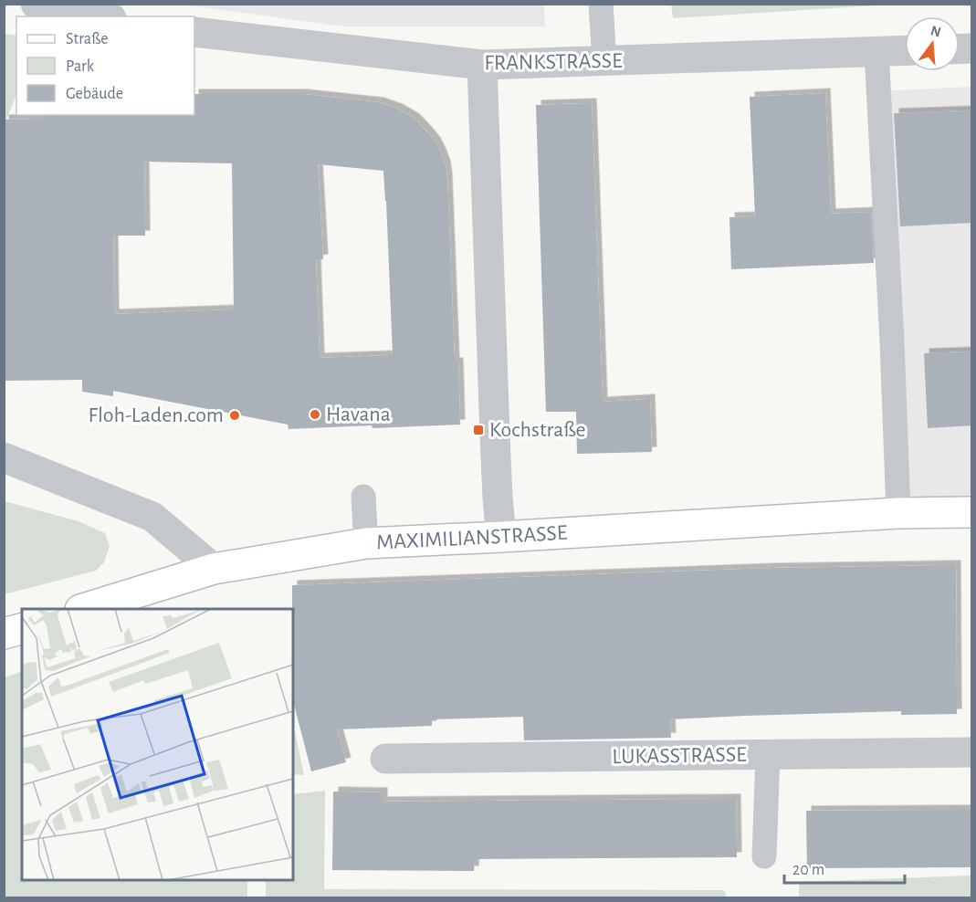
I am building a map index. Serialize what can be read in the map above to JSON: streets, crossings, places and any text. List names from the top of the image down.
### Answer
{
  "streets": {
    "street": ["FRANKSTRASSE", "MAXIMILIANSTRASSE", "LUKASSTRASSE"]
  },
  "places": {
    "other": ["Havana", "Floh-Laden.com"],
    "transit": ["Kochstraße"]
  },
  "legend": ["Straße", "Park", "Gebäude"],
  "scale_bar": "20 m",
  "north": "top"
}
